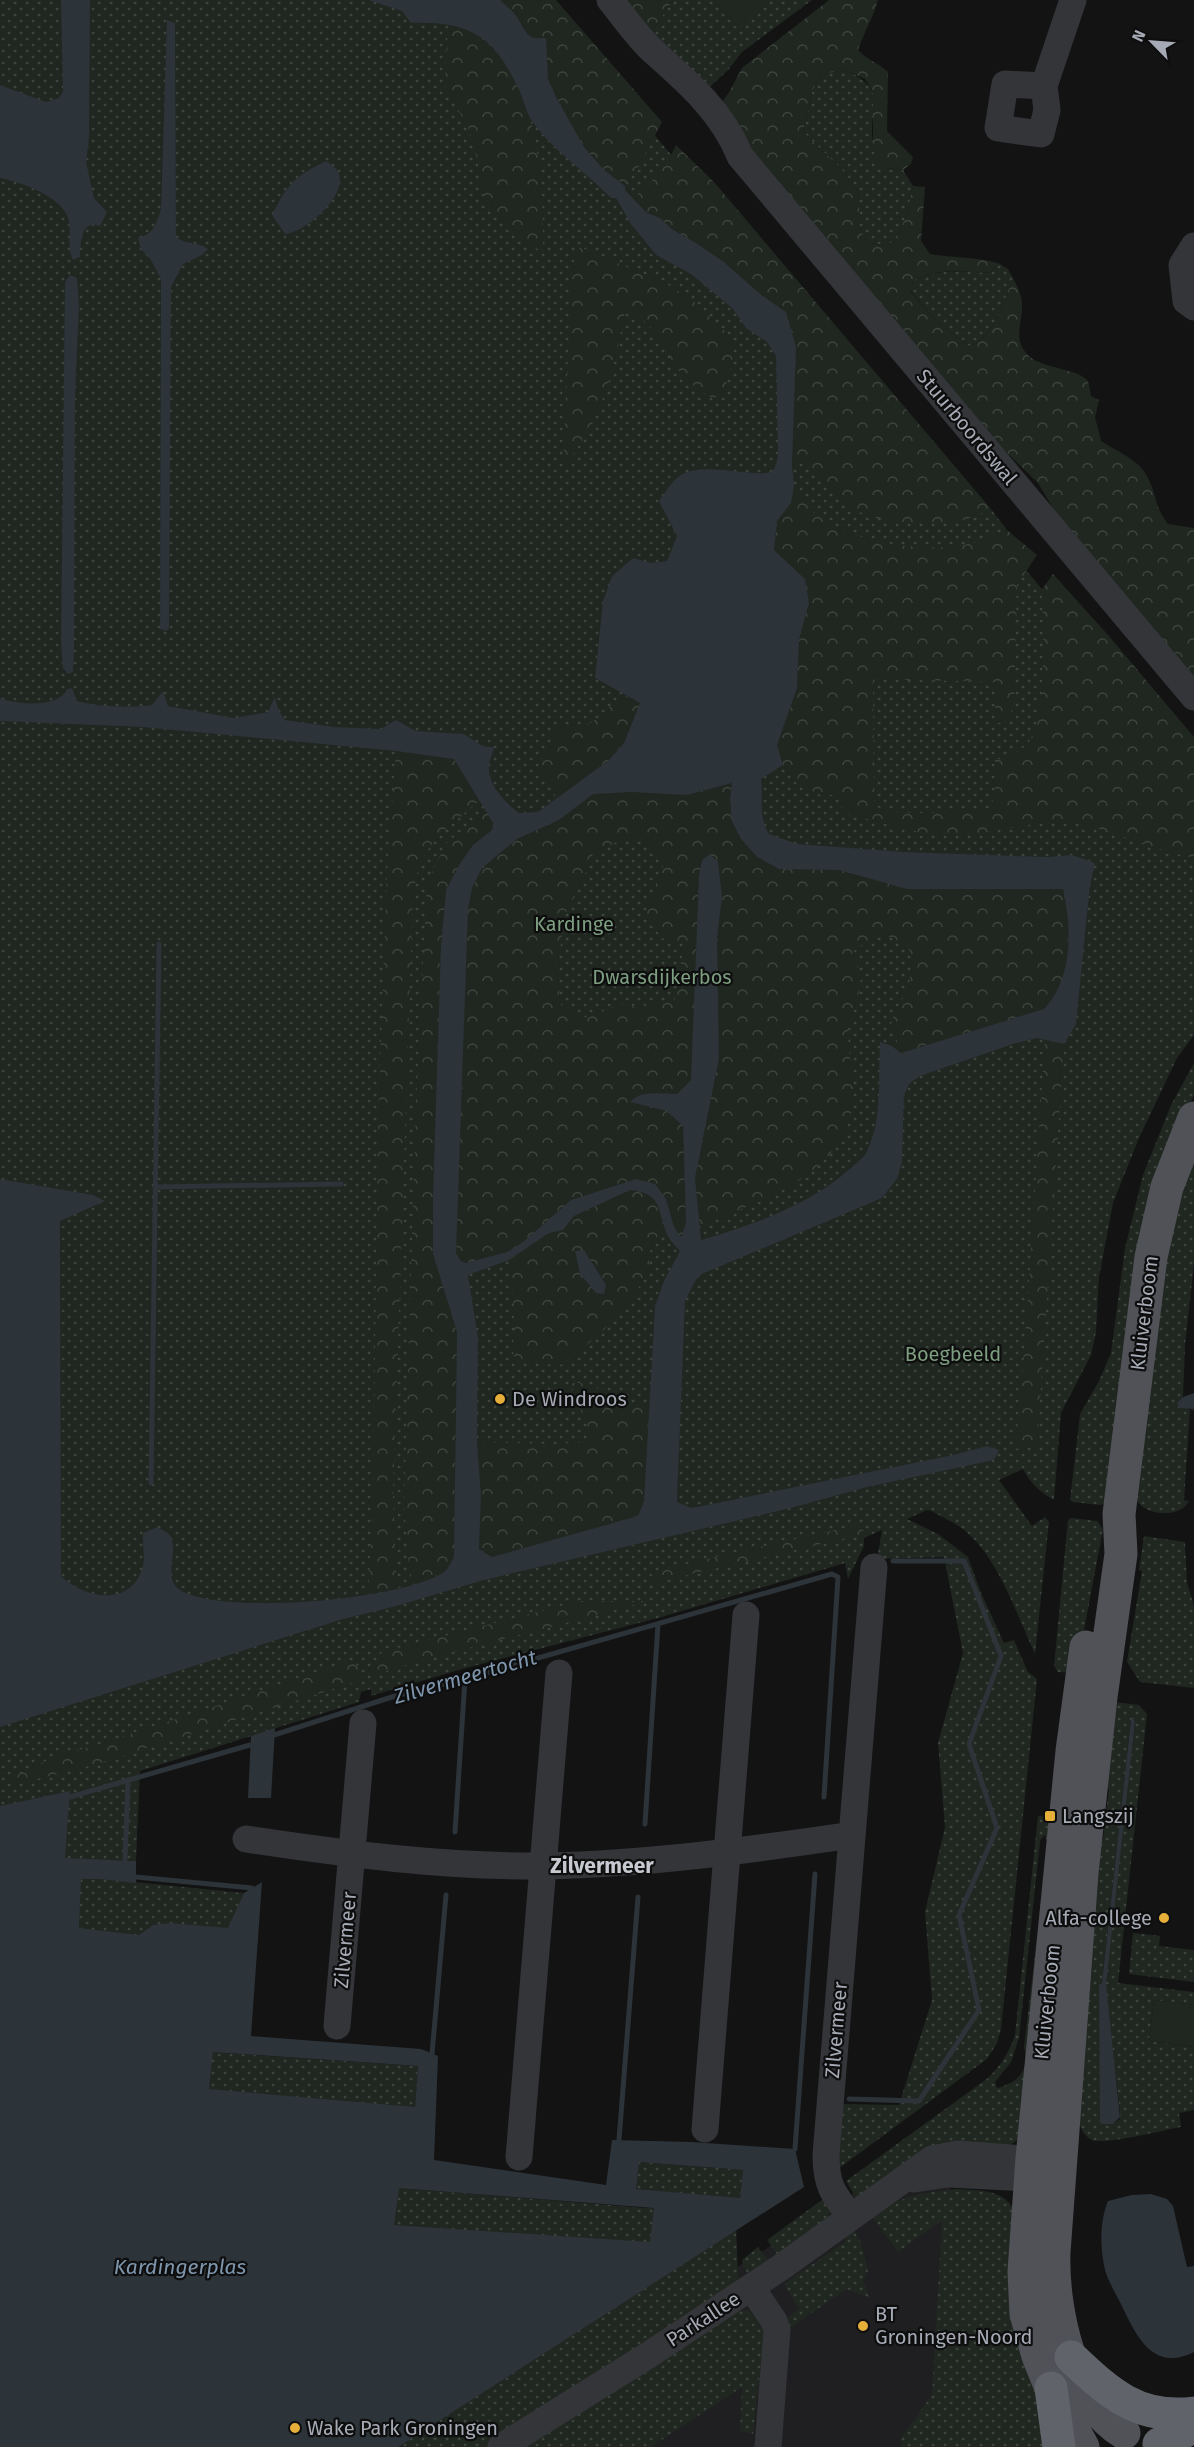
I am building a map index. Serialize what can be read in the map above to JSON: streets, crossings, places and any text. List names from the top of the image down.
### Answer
{
  "streets": {
    "main road": ["Kluiverboom"],
    "street": ["Stuurboordswal", "Zilvermeer", "Parkallee"]
  },
  "crossings": [
    ["Kluiverboom", "Parkallee"],
    ["Zilvermeer", "Parkallee"]
  ],
  "districts": ["Zilvermeer"],
  "water": ["Zilvermeertocht", "Kardingerplas"],
  "parks": ["Kardinge", "Dwarsdijkerbos", "Boegbeeld"],
  "places": {
    "other": [
      "De Windroos",
      "Alfa-college",
      "BT Groningen-Noord",
      "Wake Park Groningen"
    ],
    "transit": ["Langszij"]
  },
  "north": "top left"
}
